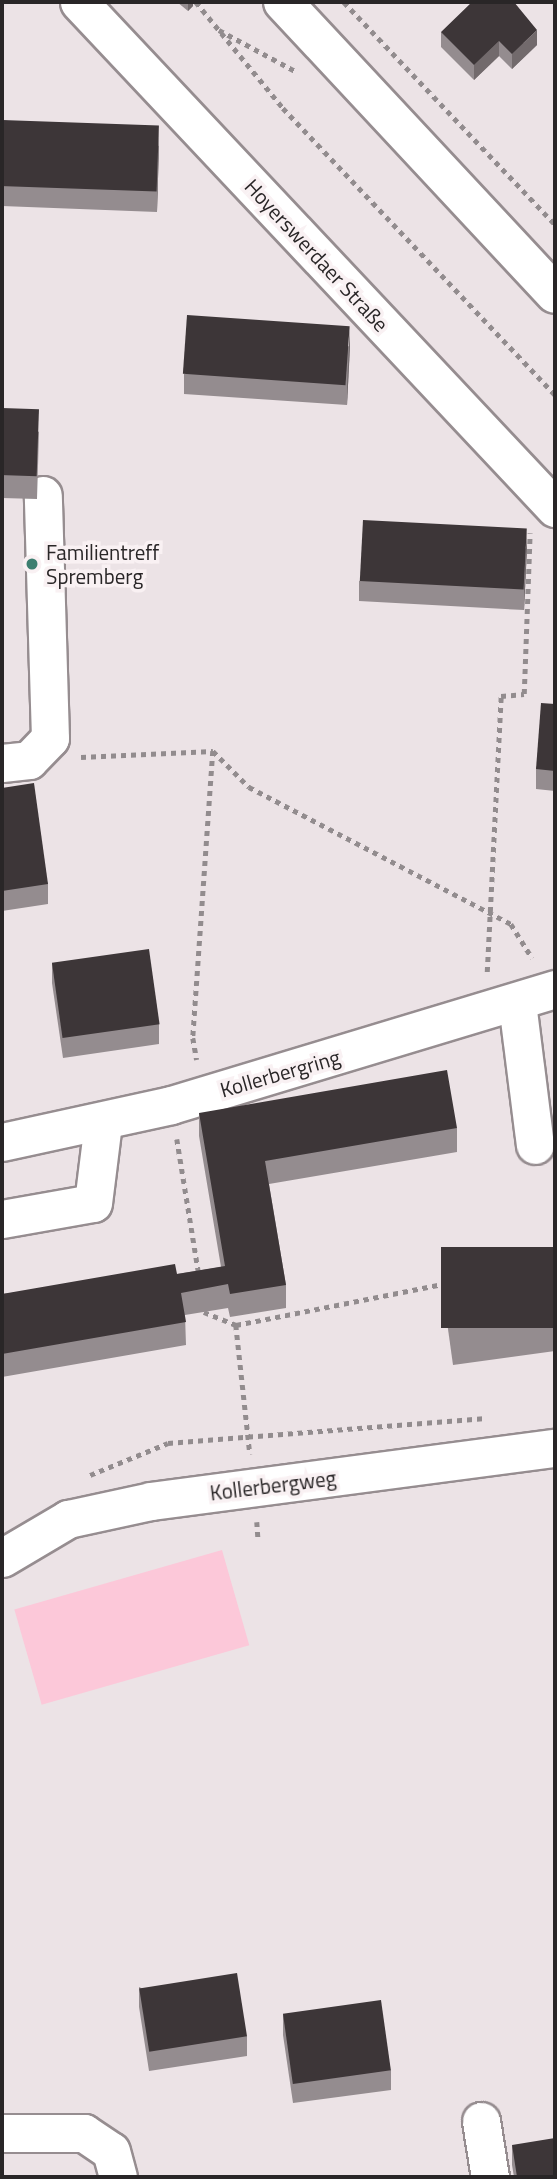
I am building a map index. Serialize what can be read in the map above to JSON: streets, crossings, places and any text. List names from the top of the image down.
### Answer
{
  "streets": {
    "street": ["Hoyerswerdaer Straße", "Kollerbergring", "Kollerbergweg"]
  },
  "places": ["Familientreff Spremberg"]
}
